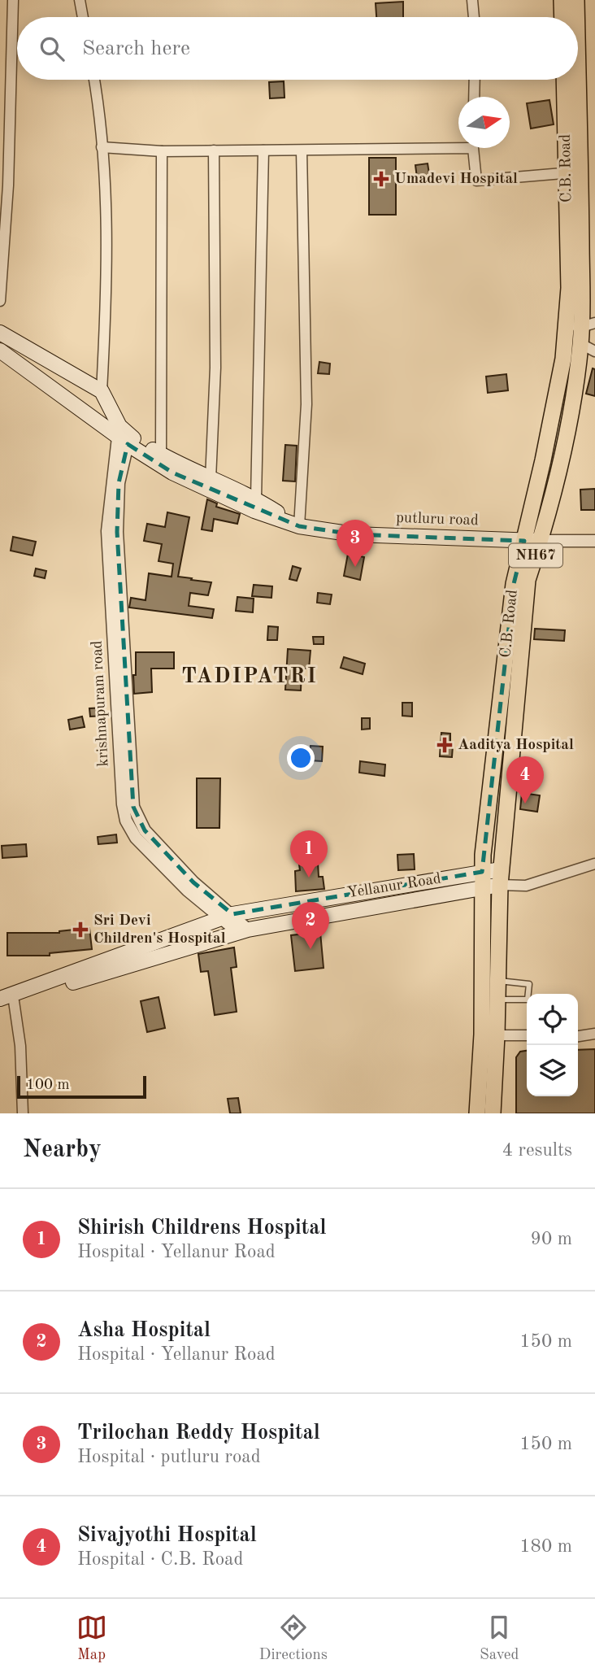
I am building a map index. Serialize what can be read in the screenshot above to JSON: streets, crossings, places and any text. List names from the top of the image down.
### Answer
{
  "streets": {
    "highway": ["C.B. Road", "NH67"],
    "main road": ["putluru road", "Yellanur Road"],
    "street": ["krishnapuram road"]
  },
  "crossings": [
    ["C.B. Road", "putluru road"],
    ["C.B. Road", "NH67"],
    ["C.B. Road", "Yellanur Road"],
    ["putluru road", "NH67"],
    ["NH67", "Yellanur Road"],
    ["krishnapuram road", "Yellanur Road"]
  ],
  "districts": ["TADIPATRI"],
  "places": {
    "health": ["Umadevi Hospital", "Aaditya Hospital", "Sri Devi Children's Hospital"]
  },
  "scale_bar": "100 m",
  "north": "right",
  "page": {
    "search": "Search here",
    "pins": [
      "3",
      "4",
      "1",
      "2"
    ],
    "scale": "100 m",
    "heading": ["Nearby", "4 results"],
    "list": [
      {
        "mark": "1",
        "name": "Shirish Childrens Hospital",
        "note": "Hospital · Yellanur Road",
        "value": "90 m"
      },
      {
        "mark": "2",
        "name": "Asha Hospital",
        "note": "Hospital · Yellanur Road",
        "value": "150 m"
      },
      {
        "mark": "3",
        "name": "Trilochan Reddy Hospital",
        "note": "Hospital · putluru road",
        "value": "150 m"
      },
      {
        "mark": "4",
        "name": "Sivajyothi Hospital",
        "note": "Hospital · C.B. Road",
        "value": "180 m"
      }
    ],
    "nav": ["Map", "Directions", "Saved"]
  }
}
